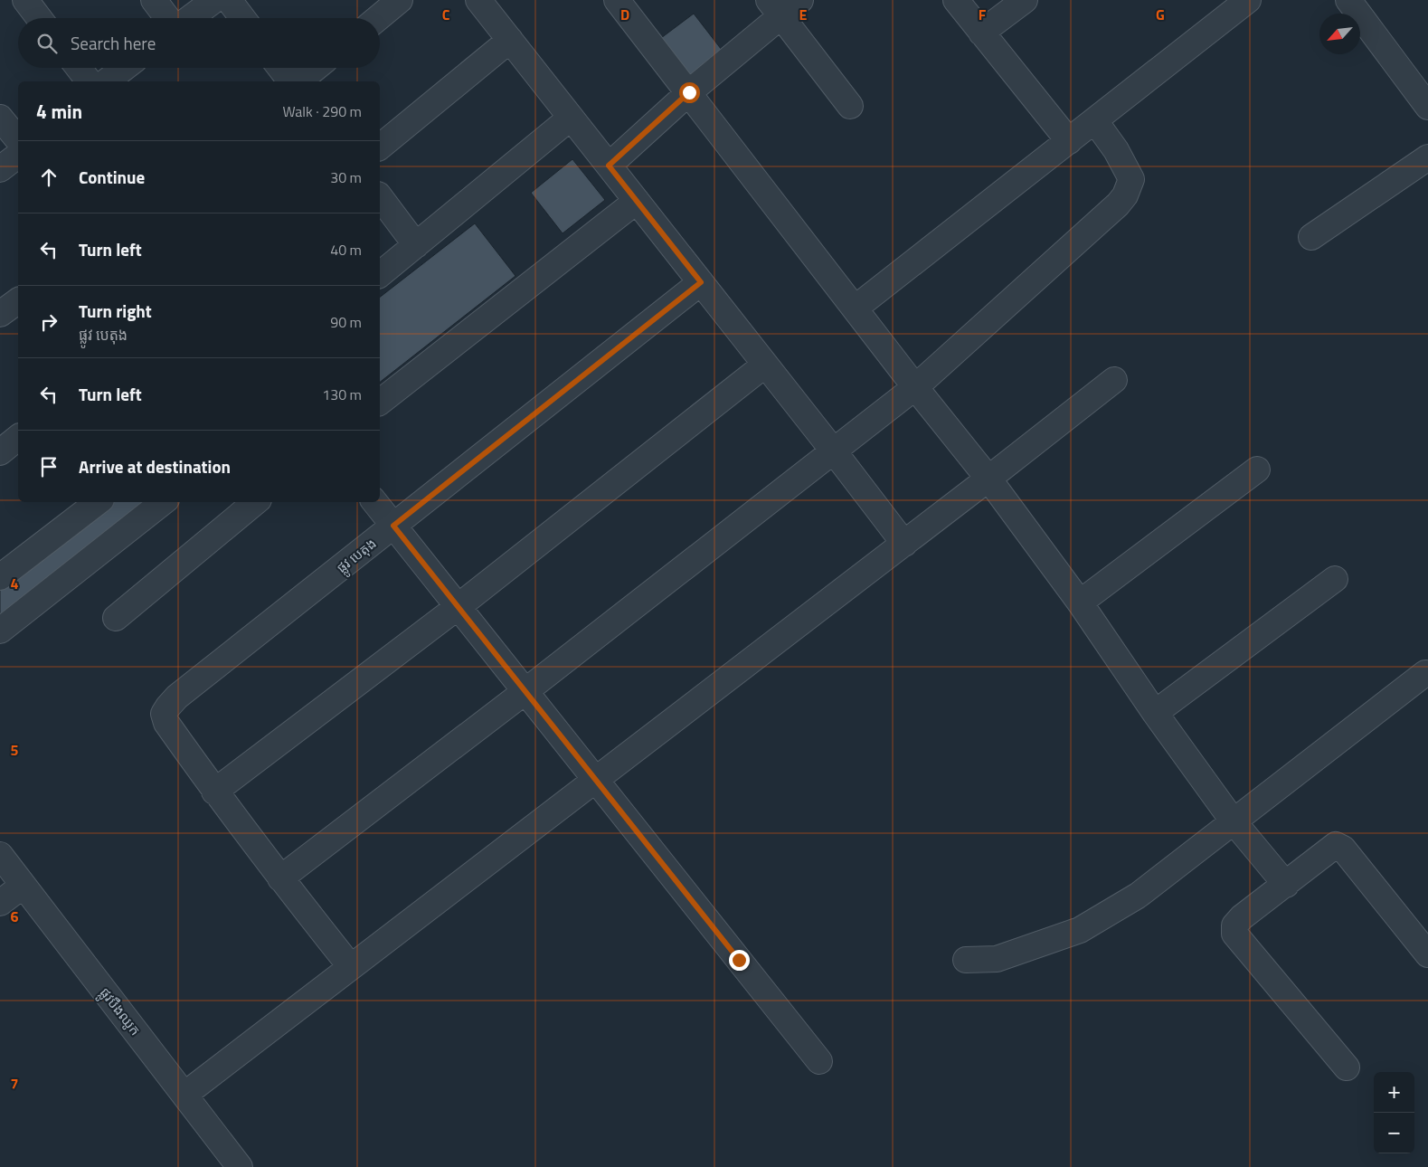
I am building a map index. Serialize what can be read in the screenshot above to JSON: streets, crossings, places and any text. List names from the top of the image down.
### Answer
{
  "streets": {
    "street": ["ផ្លូវ បេតុង", "ផ្លូវបឹងឈូក"]
  },
  "north": "bottom left",
  "page": {
    "search": "Search here",
    "heading": ["4 min", "Walk · 290 m"],
    "list": [
      ["Continue", "30 m"],
      ["Turn left", "40 m"],
      ["Turn right", "ផ្លូវ បេតុង", "90 m"],
      ["Turn left", "130 m"],
      "Arrive at destination"
    ],
    "map_buttons": ["+", "−"]
  },
  "grid": {
    "columns": [
      "C",
      "D",
      "E",
      "F",
      "G"
    ],
    "rows": [
      "4",
      "5",
      "6",
      "7"
    ]
  }
}
